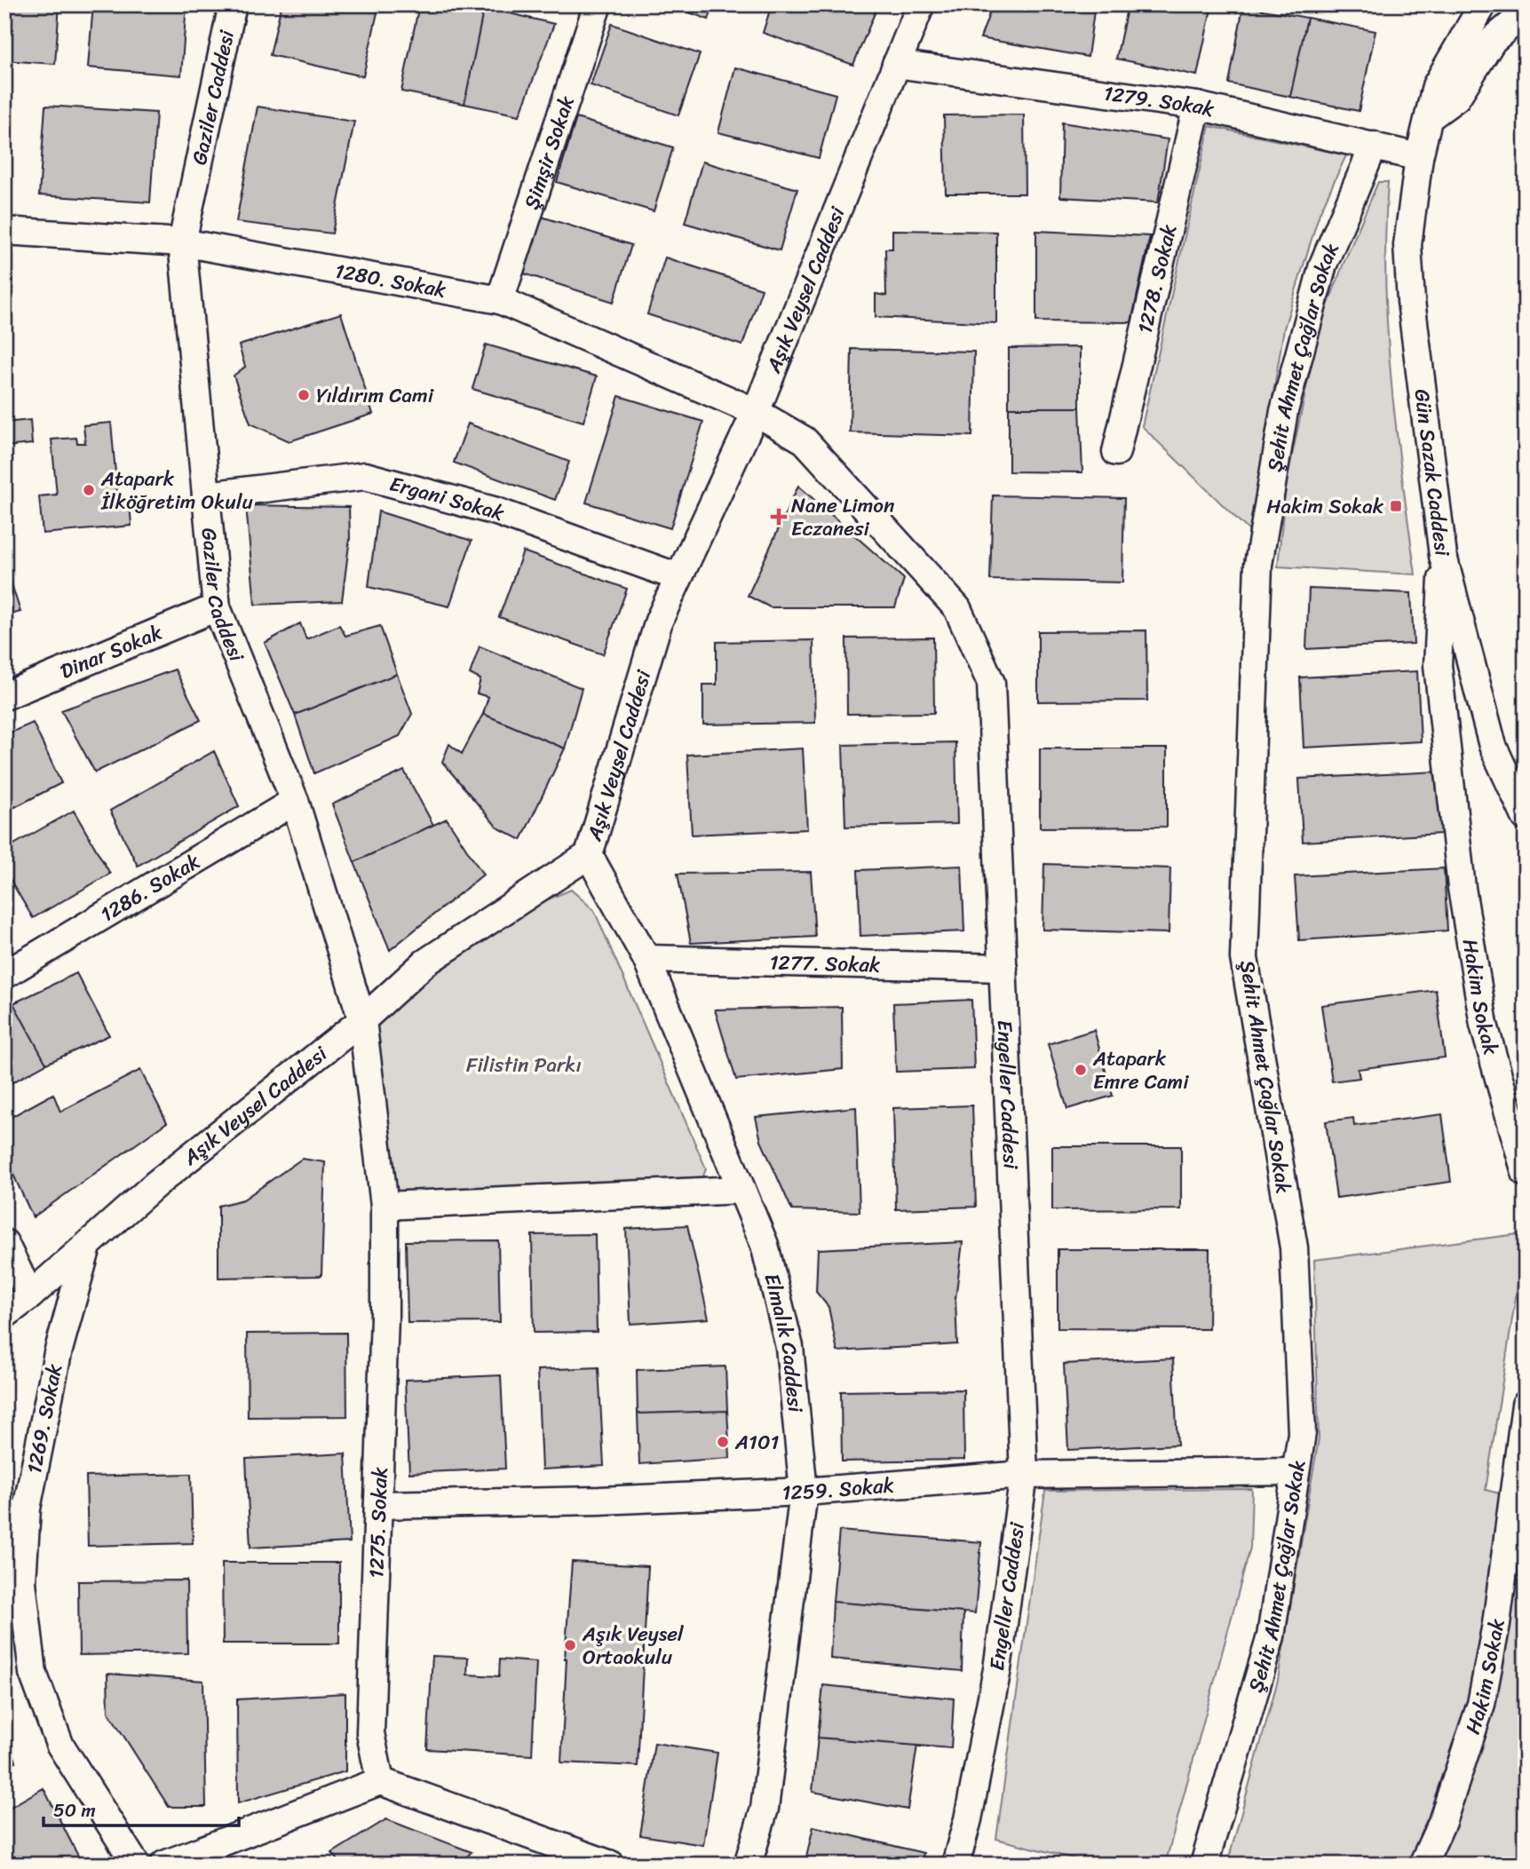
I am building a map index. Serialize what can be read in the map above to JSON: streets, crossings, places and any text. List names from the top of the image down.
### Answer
{
  "streets": {
    "street": [
      "Gaziler Caddesi",
      "1279. Sokak",
      "Şimşir Sokak",
      "1278. Sokak",
      "1280. Sokak",
      "Aşık Veysel Caddesi",
      "Şehit Ahmet Çağlar Sokak",
      "Gün Sazak Caddesi",
      "Ergani Sokak",
      "Dinar Sokak",
      "1286. Sokak",
      "1277. Sokak",
      "Hakim Sokak",
      "Engeller Caddesi",
      "Elmalık Caddesi",
      "1269. Sokak",
      "1259. Sokak",
      "1275. Sokak"
    ]
  },
  "crossings": [
    ["Gaziler Caddesi", "1280. Sokak"],
    ["Gaziler Caddesi", "Aşık Veysel Caddesi"],
    ["Gaziler Caddesi", "Ergani Sokak"],
    ["Gaziler Caddesi", "Dinar Sokak"],
    ["Gaziler Caddesi", "1286. Sokak"],
    ["Gaziler Caddesi", "1275. Sokak"],
    ["1279. Sokak", "1278. Sokak"],
    ["1279. Sokak", "Aşık Veysel Caddesi"],
    ["1279. Sokak", "Şehit Ahmet Çağlar Sokak"],
    ["1279. Sokak", "Gün Sazak Caddesi"],
    ["Şimşir Sokak", "1280. Sokak"],
    ["1280. Sokak", "Aşık Veysel Caddesi"],
    ["1280. Sokak", "Engeller Caddesi"],
    ["Aşık Veysel Caddesi", "Ergani Sokak"],
    ["Aşık Veysel Caddesi", "Engeller Caddesi"],
    ["Aşık Veysel Caddesi", "Elmalık Caddesi"],
    ["Aşık Veysel Caddesi", "1269. Sokak"],
    ["Aşık Veysel Caddesi", "1275. Sokak"],
    ["Şehit Ahmet Çağlar Sokak", "1259. Sokak"],
    ["Gün Sazak Caddesi", "Hakim Sokak"],
    ["1277. Sokak", "Engeller Caddesi"],
    ["1277. Sokak", "Elmalık Caddesi"],
    ["Engeller Caddesi", "1259. Sokak"],
    ["Elmalık Caddesi", "1259. Sokak"],
    ["1259. Sokak", "1275. Sokak"]
  ],
  "parks": ["Filistin Parkı"],
  "places": {
    "other": [
      "Yıldırım Cami",
      "Atapark İlköğretim Okulu",
      "Atapark Emre Cami",
      "A101",
      "Aşık Veysel Ortaokulu"
    ],
    "transit": ["Hakim Sokak"],
    "health": ["Nane Limon Eczanesi"]
  },
  "scale_bar": "50 m"
}
